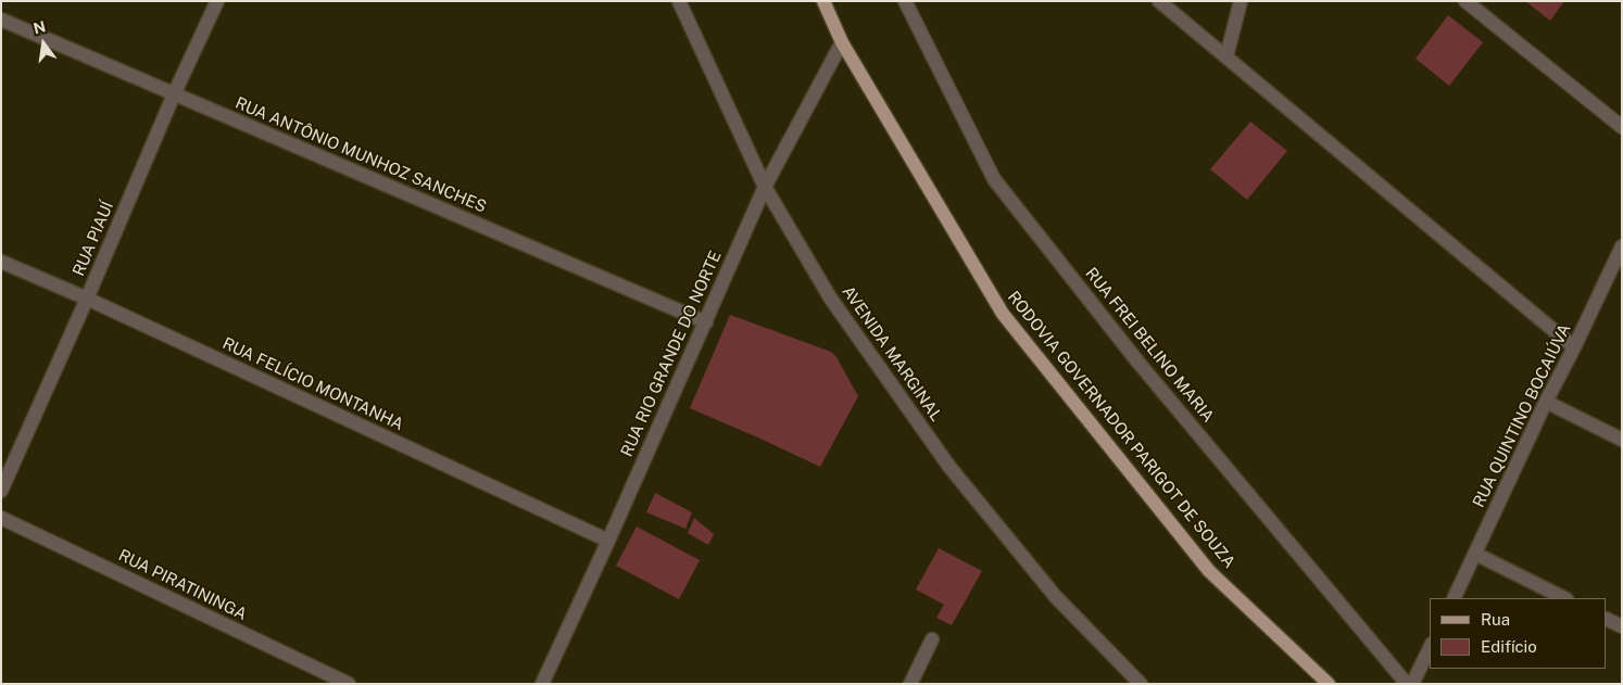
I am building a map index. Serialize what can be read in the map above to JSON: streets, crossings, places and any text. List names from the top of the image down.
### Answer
{
  "streets": {
    "main road": ["RODOVIA GOVERNADOR PARIGOT DE SOUZA"],
    "street": [
      "RUA ANTÔNIO MUNHOZ SANCHES",
      "RUA PIAUÍ",
      "RUA FREI BELINO MARIA",
      "RUA RIO GRANDE DO NORTE",
      "AVENIDA MARGINAL",
      "RUA FELÍCIO MONTANHA",
      "RUA QUINTINO BOCAIÚVA",
      "RUA PIRATININGA"
    ]
  },
  "crossings": [
    ["RUA ANTÔNIO MUNHOZ SANCHES", "RUA PIAUÍ"],
    ["RUA ANTÔNIO MUNHOZ SANCHES", "RUA RIO GRANDE DO NORTE"],
    ["RUA PIAUÍ", "RUA FELÍCIO MONTANHA"],
    ["RUA RIO GRANDE DO NORTE", "AVENIDA MARGINAL"],
    ["RUA RIO GRANDE DO NORTE", "RUA FELÍCIO MONTANHA"],
    ["RUA RIO GRANDE DO NORTE", "RODOVIA GOVERNADOR PARIGOT DE SOUZA"]
  ],
  "legend": ["Rua", "Edifício"],
  "north": "top"
}
